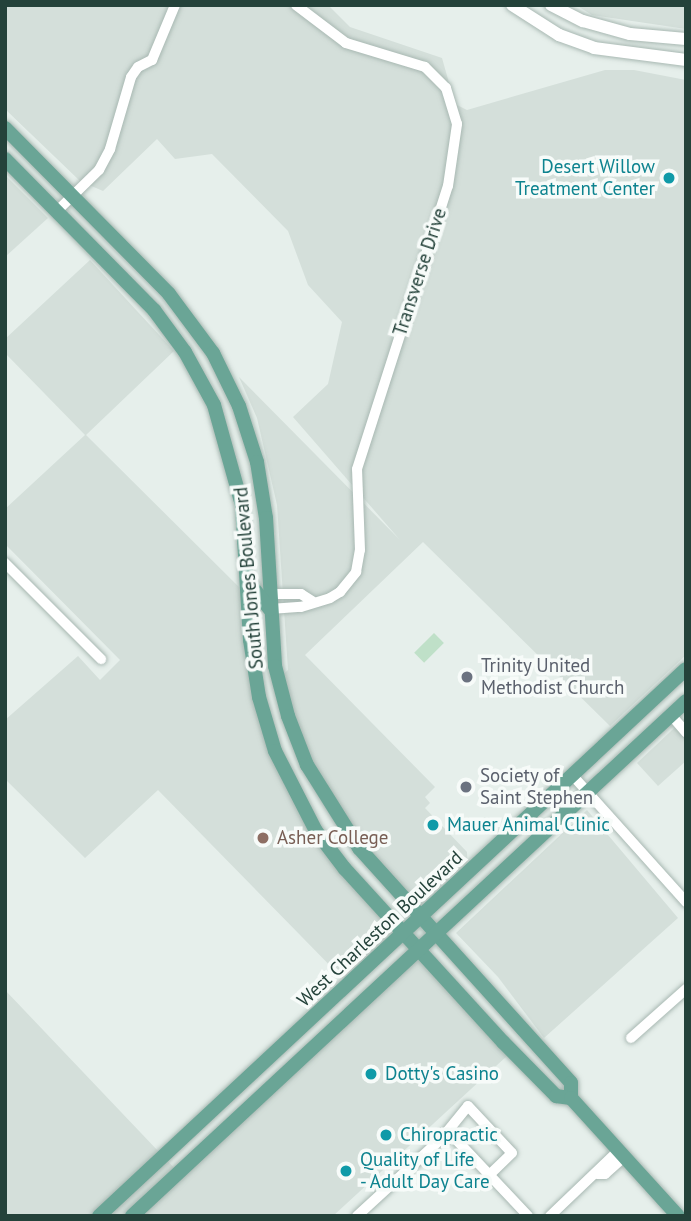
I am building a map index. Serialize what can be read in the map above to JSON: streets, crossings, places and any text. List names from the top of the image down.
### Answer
{
  "streets": {
    "main road": ["South Jones Boulevard", "West Charleston Boulevard"],
    "street": ["Transverse Drive"]
  },
  "crossings": [
    ["Transverse Drive", "South Jones Boulevard"],
    ["South Jones Boulevard", "West Charleston Boulevard"]
  ],
  "places": [
    "Desert Willow Treatment Center",
    "Trinity United Methodist Church",
    "Society of Saint Stephen",
    "Mauer Animal Clinic",
    "Asher College",
    "Dotty's Casino",
    "Chiropractic",
    "Quality of Life - Adult Day Care"
  ]
}
